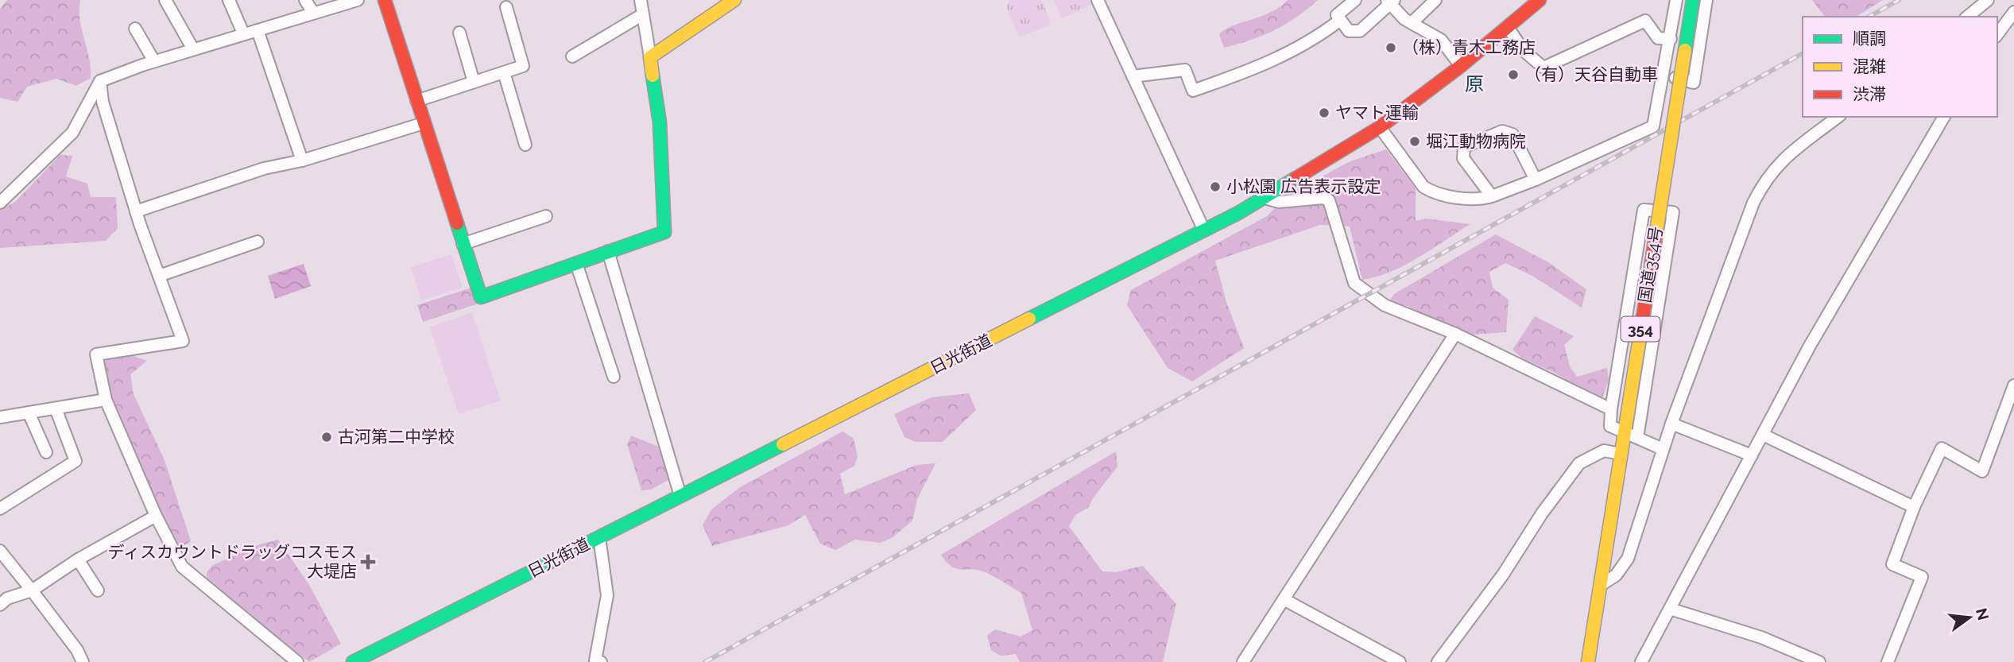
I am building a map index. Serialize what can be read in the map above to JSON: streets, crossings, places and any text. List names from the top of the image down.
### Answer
{
  "streets": {
    "main road": ["国道354号", "354", "日光街道"]
  },
  "districts": ["原"],
  "places": {
    "other": [
      "（株）青木工務店",
      "（有）天谷自動車",
      "ヤマト運輸",
      "堀江動物病院",
      "小松園 広告表示設定",
      "古河第二中学校"
    ],
    "health": ["ディスカウントドラッグコスモス 大堤店"]
  },
  "legend": ["順調", "混雑", "渋滞"],
  "north": "right"
}
